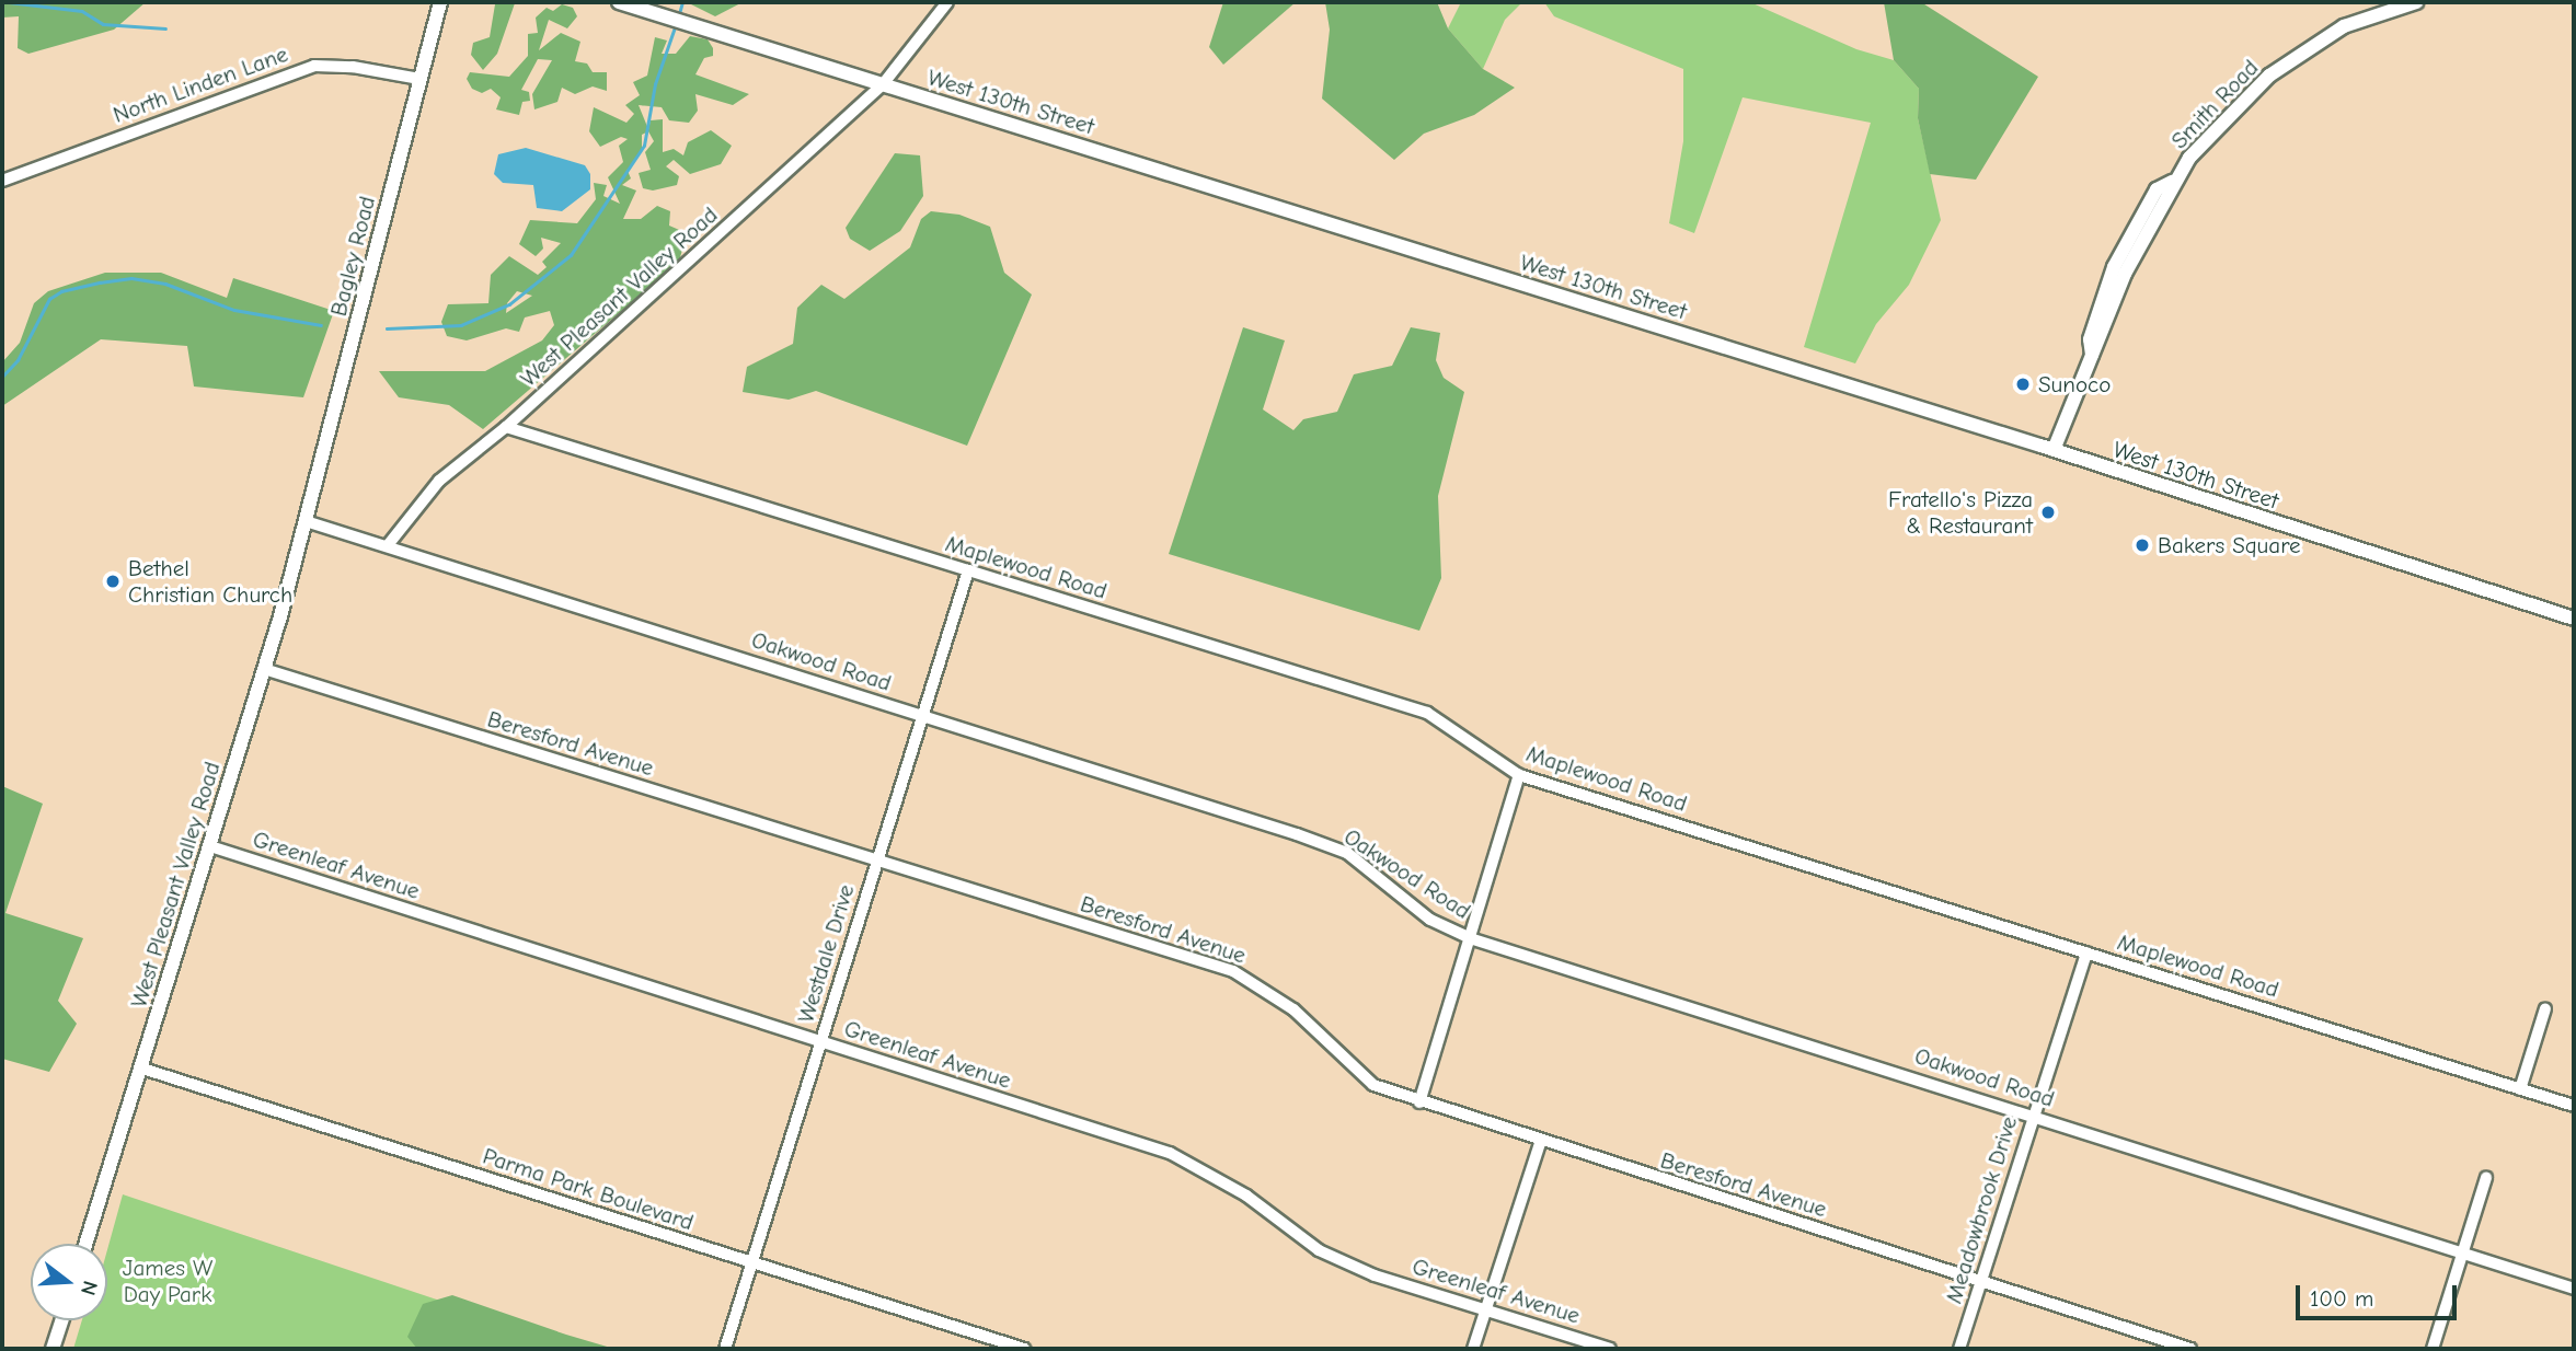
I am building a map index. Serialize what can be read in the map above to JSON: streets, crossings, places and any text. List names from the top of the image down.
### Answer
{
  "streets": {
    "main road": [
      "West 130th Street",
      "Smith Road",
      "Bagley Road",
      "West Pleasant Valley Road"
    ],
    "street": [
      "North Linden Lane",
      "Maplewood Road",
      "Oakwood Road",
      "Beresford Avenue",
      "Greenleaf Avenue",
      "Westdale Drive",
      "Parma Park Boulevard",
      "Meadowbrook Drive"
    ]
  },
  "crossings": [
    ["North Linden Lane", "Bagley Road"],
    ["West 130th Street", "Smith Road"],
    ["West 130th Street", "West Pleasant Valley Road"],
    ["Bagley Road", "West Pleasant Valley Road"],
    ["Bagley Road", "Oakwood Road"],
    ["West Pleasant Valley Road", "Maplewood Road"],
    ["West Pleasant Valley Road", "Oakwood Road"],
    ["West Pleasant Valley Road", "Beresford Avenue"],
    ["West Pleasant Valley Road", "Greenleaf Avenue"],
    ["West Pleasant Valley Road", "Parma Park Boulevard"],
    ["Maplewood Road", "Westdale Drive"],
    ["Maplewood Road", "Meadowbrook Drive"],
    ["Oakwood Road", "Westdale Drive"],
    ["Oakwood Road", "Meadowbrook Drive"],
    ["Beresford Avenue", "Westdale Drive"],
    ["Beresford Avenue", "Meadowbrook Drive"],
    ["Greenleaf Avenue", "Westdale Drive"],
    ["Westdale Drive", "Parma Park Boulevard"]
  ],
  "parks": ["James W Day Park"],
  "places": [
    "Sunoco",
    "Fratello's Pizza & Restaurant",
    "Bakers Square",
    "Bethel Christian Church"
  ],
  "scale_bar": "100 m",
  "north": "right"
}
